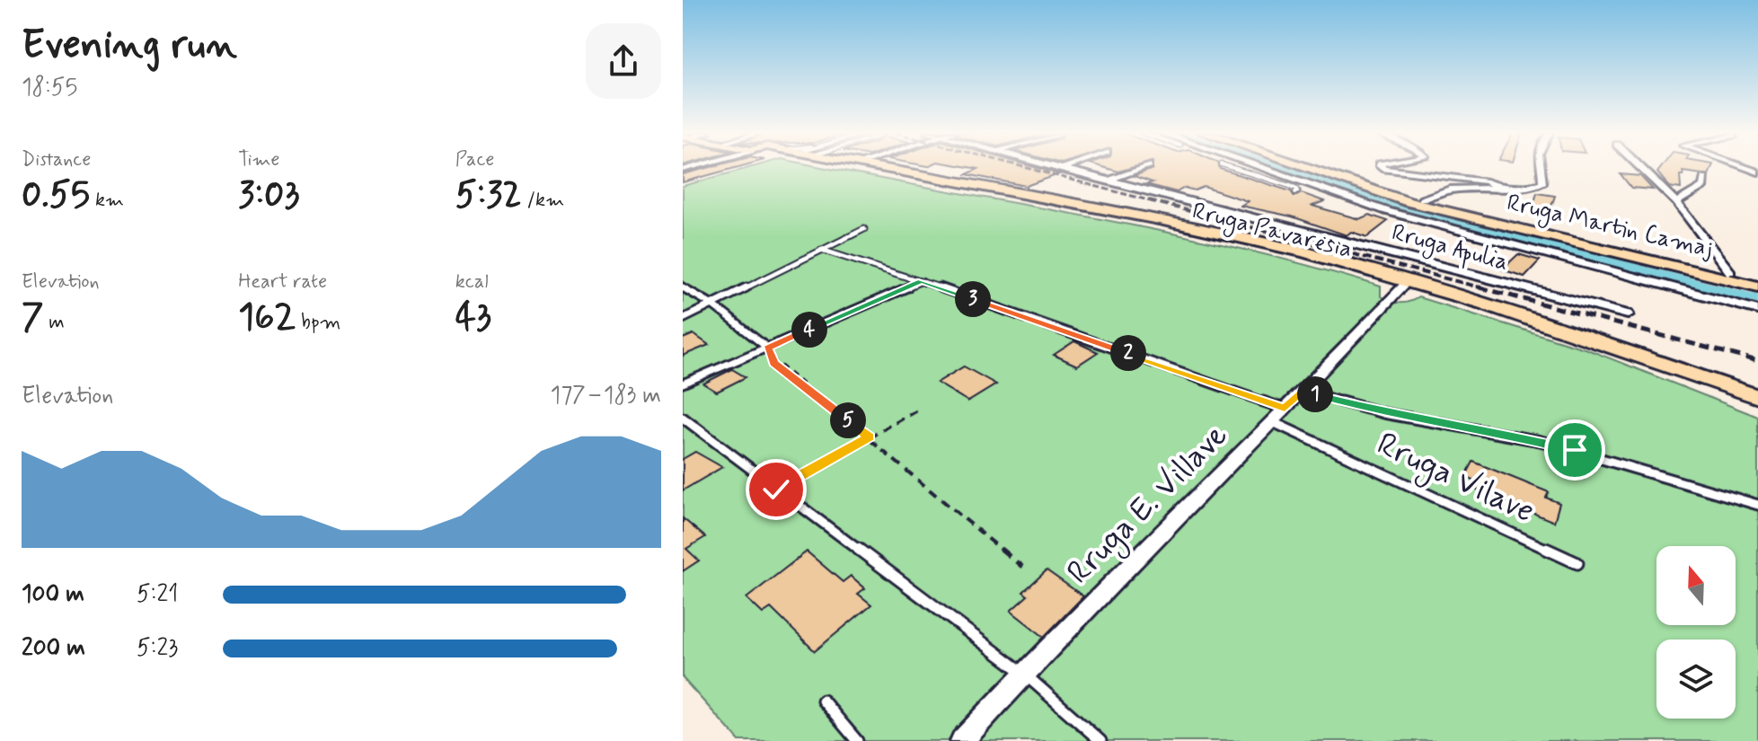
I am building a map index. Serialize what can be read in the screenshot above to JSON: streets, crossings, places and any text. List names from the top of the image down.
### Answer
{
  "streets": {
    "main road": ["Rruga Martin Camaj", "Rruga Pavarësia"],
    "street": ["Rruga Apulia", "Rruga E. Villave"],
    "lane": ["Rruga Vilave"]
  },
  "crossings": [
    ["Rruga Pavarësia", "Rruga E. Villave"],
    ["Rruga Vilave", "Rruga E. Villave"]
  ],
  "north": "top",
  "page": {
    "heading": ["Evening run", "18:55"],
    "stats": [
      ["Distance", "0.55 km"],
      ["Time", "3:03"],
      ["Pace", "5:32 /km"],
      ["Elevation", "7 m"],
      ["Heart rate", "162 bpm"],
      ["kcal", "43"]
    ],
    "pins": [
      "3",
      "4",
      "2",
      "1",
      "5"
    ],
    "chart": ["Elevation", "177–183 m"],
    "list": [
      {
        "name": "100 m",
        "note": "5:21"
      },
      {
        "name": "200 m",
        "note": "5:23"
      }
    ]
  }
}
